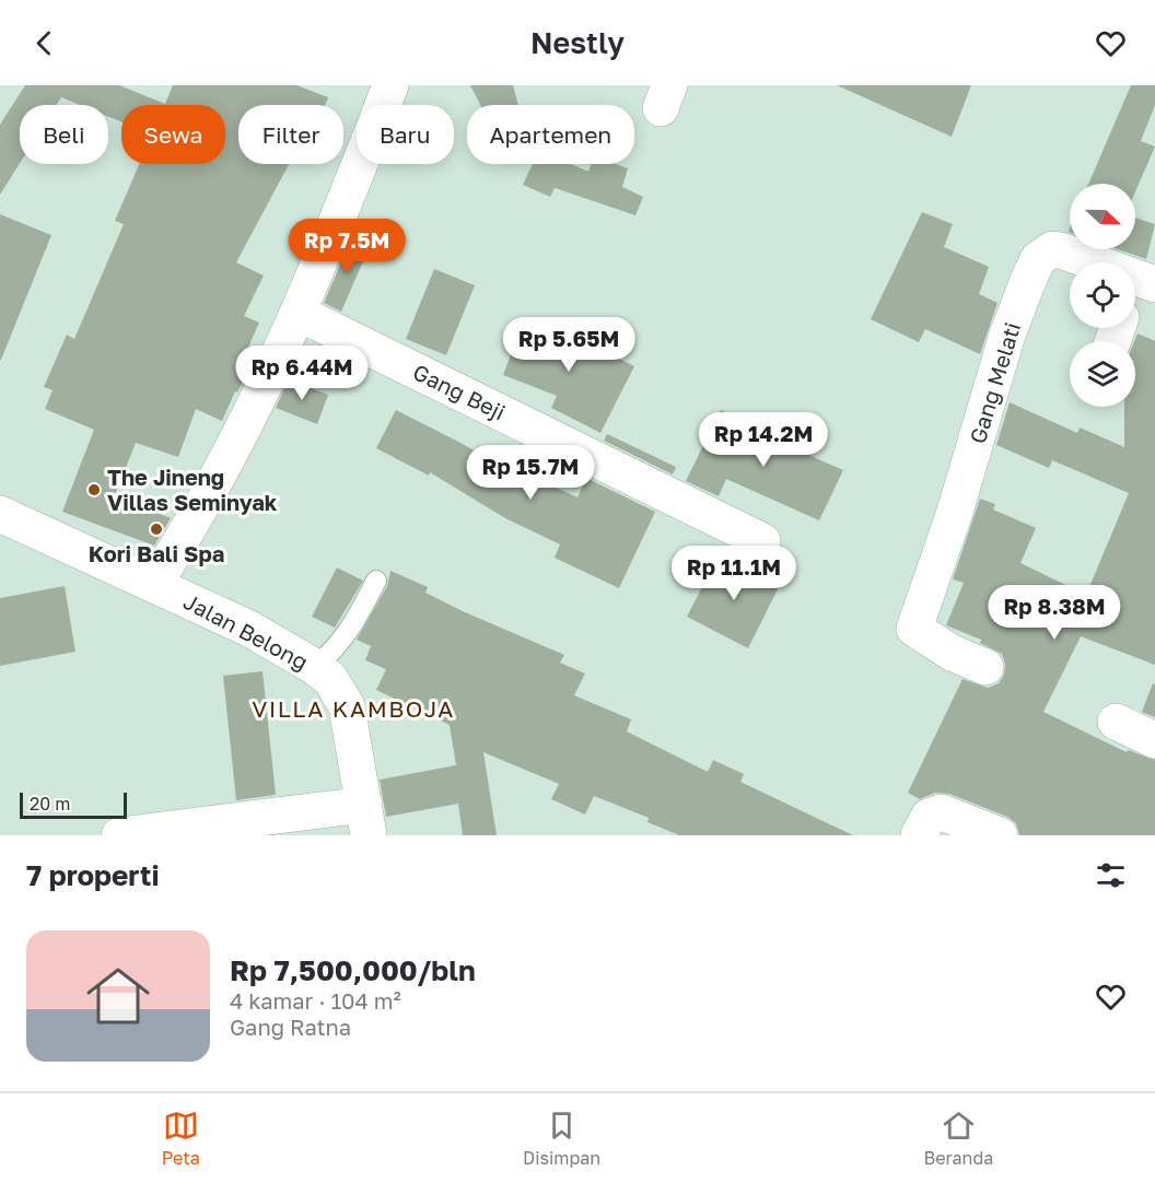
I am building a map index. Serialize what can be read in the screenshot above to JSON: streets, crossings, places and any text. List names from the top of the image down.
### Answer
{
  "streets": {
    "street": ["Gang Melati", "Gang Beji", "Jalan Belong"]
  },
  "districts": ["VILLA KAMBOJA"],
  "places": ["The Jineng Villas Seminyak", "Kori Bali Spa"],
  "scale_bar": "20 m",
  "north": "right",
  "page": {
    "header": "Nestly",
    "chip": [
      "Beli",
      "Sewa",
      "Filter",
      "Baru",
      "Apartemen"
    ],
    "price": [
      "Rp 7.5M",
      "Rp 5.65M",
      "Rp 6.44M",
      "Rp 14.2M",
      "Rp 15.7M",
      "Rp 11.1M",
      "Rp 8.38M"
    ],
    "scale": "20 m",
    "heading": "7 properti",
    "list": [
      {
        "name": "Rp 7,500,000/bln",
        "note": "4 kamar · 104 m² · Gang Ratna"
      }
    ],
    "tabs": ["Peta", "Disimpan", "Beranda"]
  }
}
